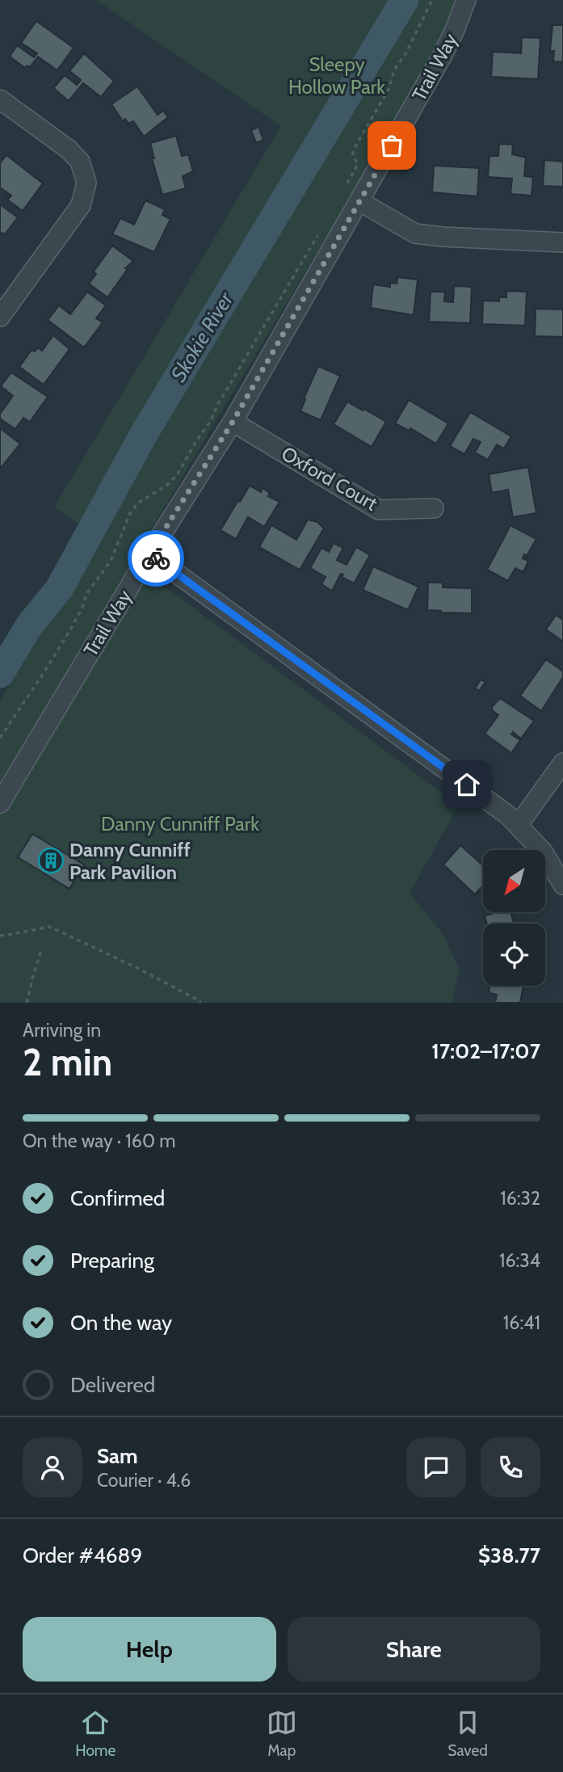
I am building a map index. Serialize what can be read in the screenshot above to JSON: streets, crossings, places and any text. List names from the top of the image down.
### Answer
{
  "streets": {
    "street": ["Trail Way", "Oxford Court"]
  },
  "crossings": [
    ["Trail Way", "Oxford Court"]
  ],
  "water": ["Skokie River"],
  "parks": ["Sleepy Hollow Park", "Danny Cunniff Park"],
  "places": {
    "building": ["Danny Cunniff Park Pavilion"]
  },
  "north": "bottom left",
  "page": {
    "heading": ["2 min", "Arriving in", "17:02–17:07"],
    "panel": [
      "Sam",
      "Courier · 4.6",
      "Order #4689",
      "$38.77"
    ],
    "bar": "On the way · 160 m",
    "list": [
      ["Confirmed", "16:32"],
      ["Preparing", "16:34"],
      ["On the way", "16:41"],
      "Delivered"
    ],
    "buttons": ["Help", "Share"],
    "tabs": ["Home", "Map", "Saved"]
  }
}
